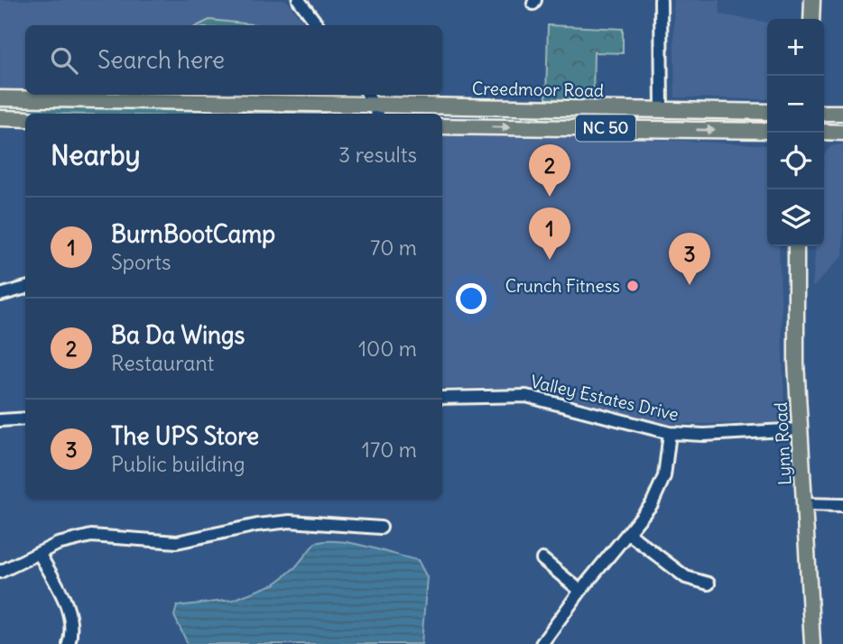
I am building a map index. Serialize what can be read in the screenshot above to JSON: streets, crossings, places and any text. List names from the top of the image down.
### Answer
{
  "streets": {
    "main road": ["Creedmoor Road", "NC 50", "Lynn Road"],
    "street": ["Valley Estates Drive"]
  },
  "crossings": [
    ["Valley Estates Drive", "Lynn Road"]
  ],
  "places": ["Crunch Fitness"],
  "page": {
    "map_buttons": ["+", "−"],
    "search": "Search here",
    "heading": ["Nearby", "3 results"],
    "pins": ["2", "1", "3"],
    "list": [
      {
        "mark": "1",
        "name": "BurnBootCamp",
        "note": "Sports",
        "value": "70 m"
      },
      {
        "mark": "2",
        "name": "Ba Da Wings",
        "note": "Restaurant",
        "value": "100 m"
      },
      {
        "mark": "3",
        "name": "The UPS Store",
        "note": "Public building",
        "value": "170 m"
      }
    ]
  }
}
